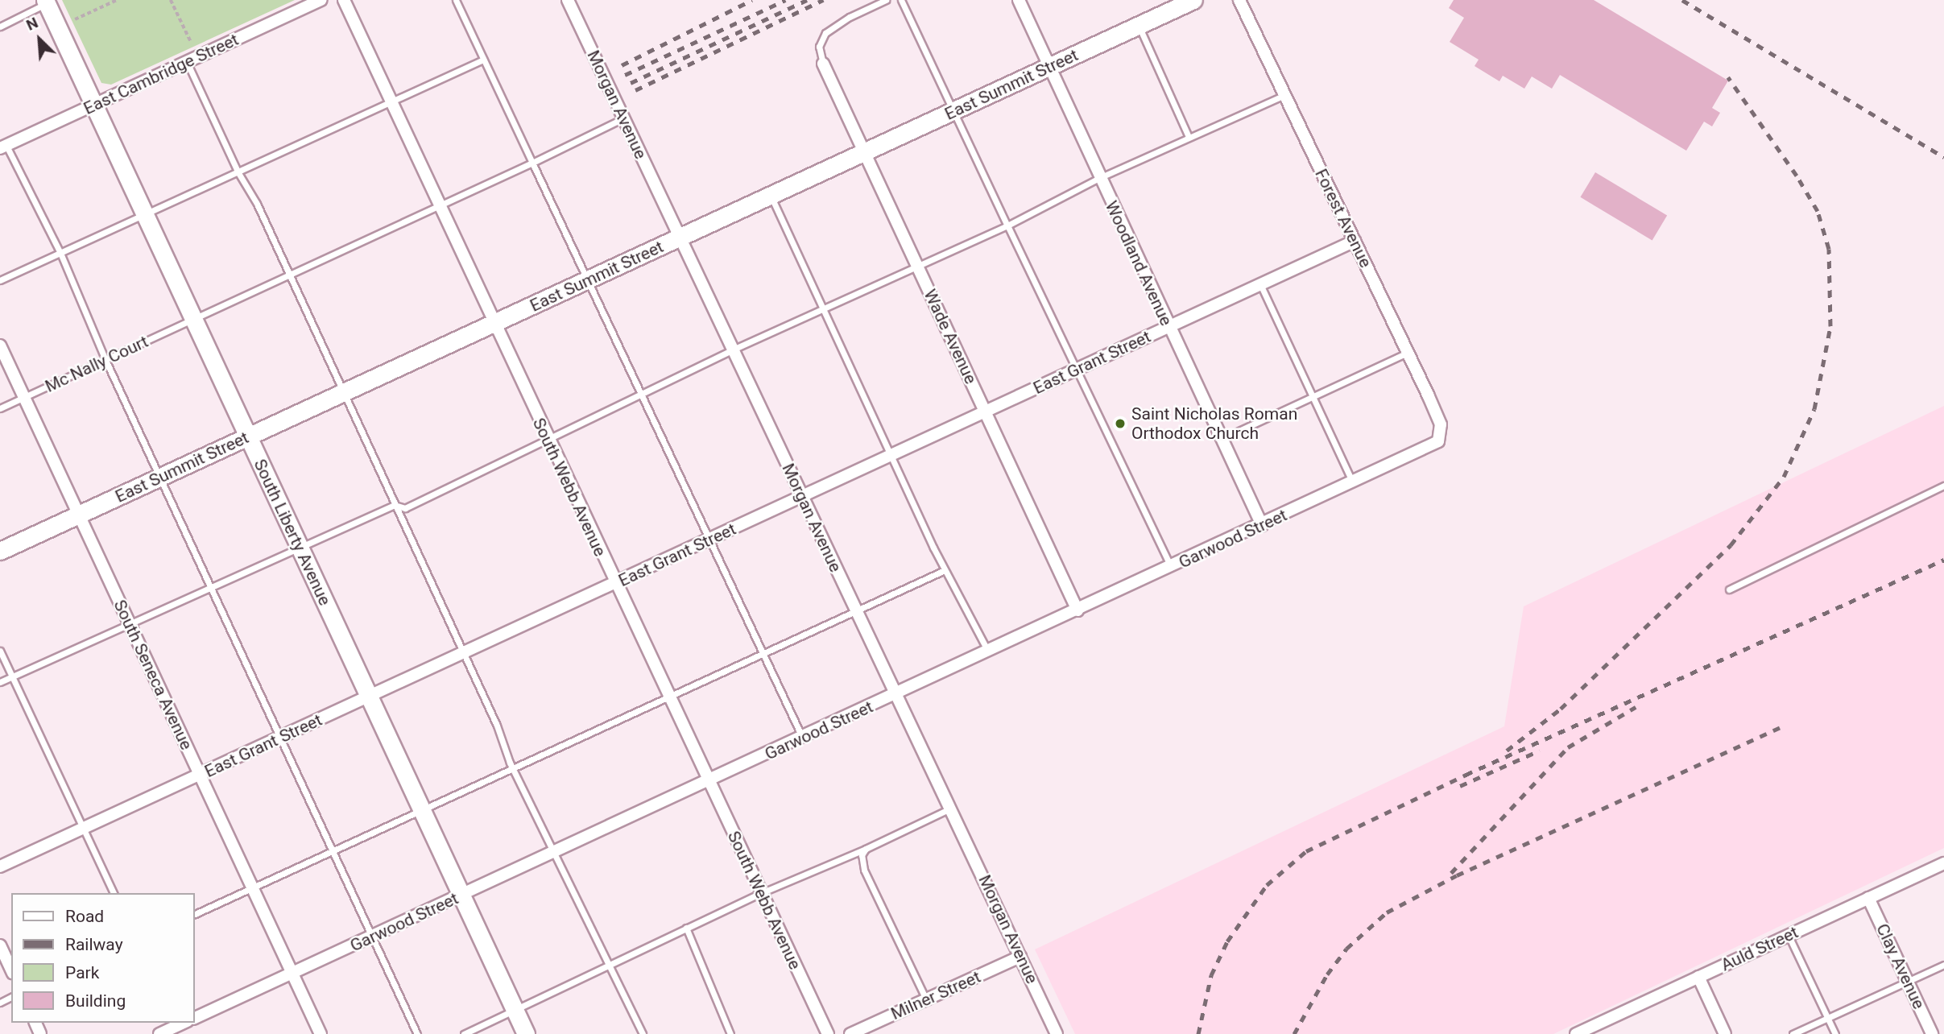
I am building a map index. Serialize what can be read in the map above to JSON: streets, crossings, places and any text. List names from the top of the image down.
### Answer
{
  "streets": {
    "street": [
      "East Cambridge Street",
      "East Summit Street",
      "Morgan Avenue",
      "Forest Avenue",
      "Woodland Avenue",
      "Wade Avenue",
      "East Grant Street",
      "South Webb Avenue",
      "South Liberty Avenue",
      "Garwood Street",
      "South Seneca Avenue",
      "Auld Street",
      "Clay Avenue",
      "Milner Street"
    ],
    "lane": ["Mc Nally Court"]
  },
  "crossings": [
    ["East Cambridge Street", "South Liberty Avenue"],
    ["East Summit Street", "Morgan Avenue"],
    ["East Summit Street", "Woodland Avenue"],
    ["East Summit Street", "Wade Avenue"],
    ["East Summit Street", "South Webb Avenue"],
    ["East Summit Street", "South Liberty Avenue"],
    ["East Summit Street", "South Seneca Avenue"],
    ["Morgan Avenue", "East Grant Street"],
    ["Morgan Avenue", "Mc Nally Court"],
    ["Morgan Avenue", "Garwood Street"],
    ["Morgan Avenue", "Milner Street"],
    ["Forest Avenue", "East Grant Street"],
    ["Forest Avenue", "Garwood Street"],
    ["Woodland Avenue", "East Grant Street"],
    ["Woodland Avenue", "Garwood Street"],
    ["Wade Avenue", "East Grant Street"],
    ["Wade Avenue", "Garwood Street"],
    ["East Grant Street", "South Webb Avenue"],
    ["East Grant Street", "South Liberty Avenue"],
    ["East Grant Street", "South Seneca Avenue"],
    ["Mc Nally Court", "South Webb Avenue"],
    ["Mc Nally Court", "South Liberty Avenue"],
    ["Mc Nally Court", "South Seneca Avenue"],
    ["South Webb Avenue", "Garwood Street"],
    ["South Liberty Avenue", "Garwood Street"],
    ["Garwood Street", "South Seneca Avenue"],
    ["Auld Street", "Clay Avenue"]
  ],
  "places": ["Saint Nicholas Roman Orthodox Church"],
  "legend": [
    "Road",
    "Railway",
    "Park",
    "Building"
  ],
  "north": "top left"
}
